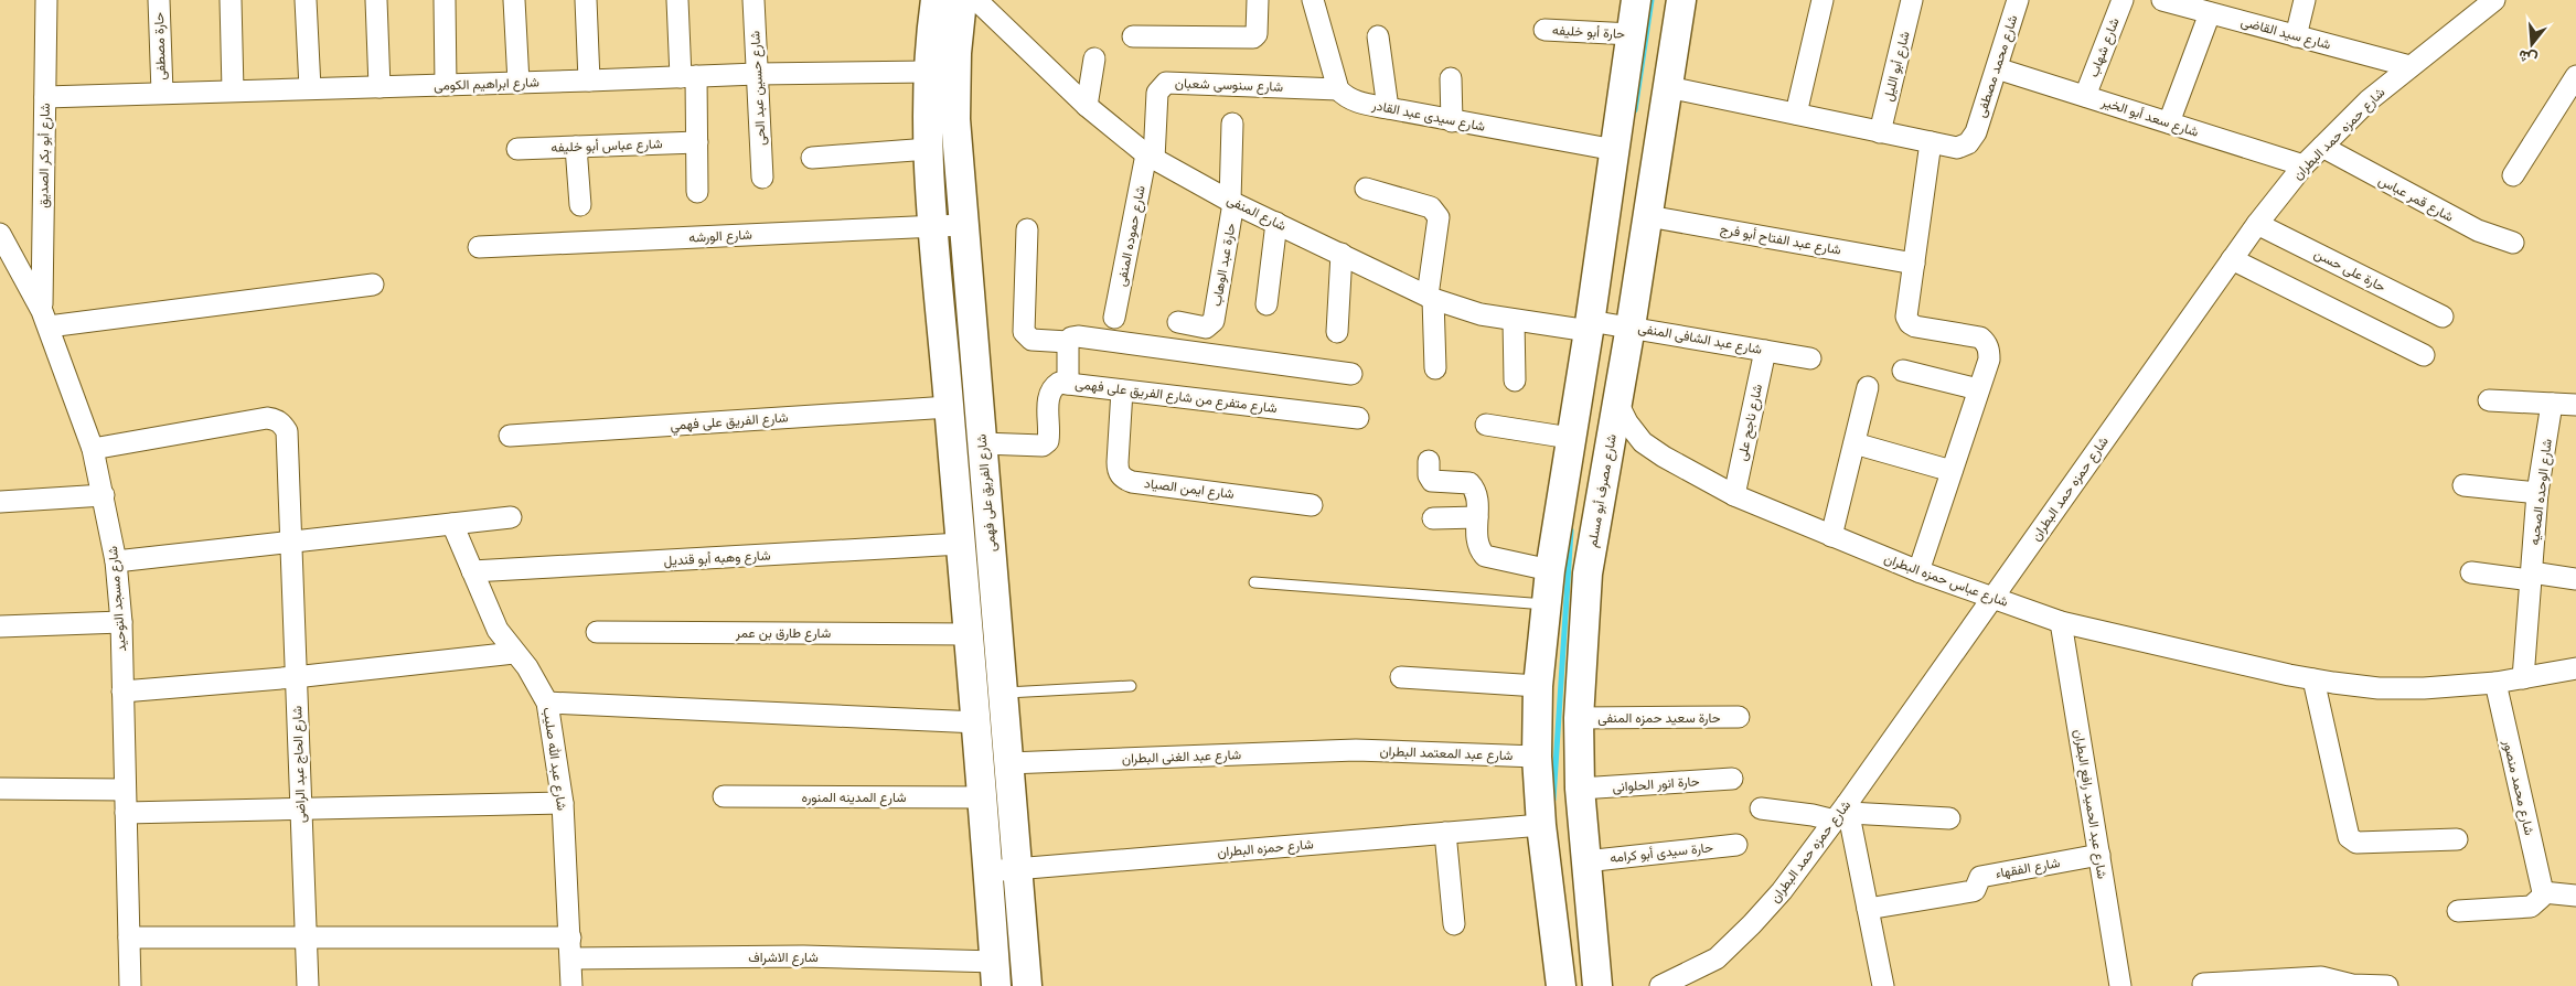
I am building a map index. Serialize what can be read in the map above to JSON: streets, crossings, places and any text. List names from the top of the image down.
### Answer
{
  "streets": {
    "street": [
      "حارة أبو خليفه",
      "شارع سيد القاضى",
      "حارة مصطفى",
      "شارع شهاب",
      "شارع أبو الليل",
      "شارع محمد مصطفى",
      "شارع ابراهيم الكومى",
      "شارع سنوسى شعبان",
      "شارع حسين عبد الحى",
      "شارع سيدى عبد القادر",
      "شارع سعد أبو الخير",
      "شارع حمزه حمد البطران",
      "شارع عباس أبو خليفه",
      "شارع أبو بكر الصديق",
      "شارع قمر عباس",
      "شارع المنفى",
      "شارع الورشه",
      "شارع حموده المنفى",
      "شارع عبد الفتاح أبو فرج",
      "حارة عبد الوهاب",
      "حارة على حسن",
      "شارع عبد الشافى المنفى",
      "شارع متفرع من شارع الفريق على فهمى",
      "شارع الفريق على فهمي",
      "شارع ناجح على",
      "شارع ايمن الصياد",
      "شارع مصرف أبو مسلم",
      "شارع الوحده الصحيه",
      "شارع الفريق على فهمى",
      "شارع وهبه أبو قنديل",
      "شارع عباس حمزه البطران",
      "شارع مسجد التوحيد",
      "شارع طارق بن عمر",
      "حارة سعيد حمزه المنفى",
      "شارع عبد المعتمد البطران",
      "شارع عبد الغنى البطران",
      "شارع عبد الله صليب",
      "شارع الحاج عبد الراضى",
      "حارة انور الحلوانى",
      "شارع محمد منصور",
      "شارع المدينه المنوره",
      "شارع عبد الحميد رافع البطران",
      "شارع حمزه البطران",
      "حارة سيدى أبو كرامه",
      "شارع الفقهاء",
      "شارع الاشراف"
    ]
  },
  "crossings": [
    ["شارع سيد القاضى", "شارع حمزه حمد البطران"],
    ["حارة مصطفى", "شارع ابراهيم الكومى"],
    ["شارع شهاب", "شارع سعد أبو الخير"],
    ["شارع محمد مصطفى", "شارع سعد أبو الخير"],
    ["شارع ابراهيم الكومى", "شارع حسين عبد الحى"],
    ["شارع ابراهيم الكومى", "شارع أبو بكر الصديق"],
    ["شارع سنوسى شعبان", "شارع سيدى عبد القادر"],
    ["شارع سنوسى شعبان", "شارع المنفى"],
    ["شارع سنوسى شعبان", "شارع حموده المنفى"],
    ["شارع سعد أبو الخير", "شارع حمزه حمد البطران"],
    ["شارع حمزه حمد البطران", "شارع قمر عباس"],
    ["شارع حمزه حمد البطران", "حارة على حسن"],
    ["شارع حمزه حمد البطران", "شارع عباس حمزه البطران"],
    ["شارع أبو بكر الصديق", "شارع مسجد التوحيد"],
    ["شارع المنفى", "شارع حموده المنفى"],
    ["شارع المنفى", "حارة عبد الوهاب"],
    ["شارع المنفى", "شارع عبد الشافى المنفى"],
    ["شارع الورشه", "شارع الفريق على فهمى"],
    ["شارع عبد الفتاح أبو فرج", "شارع مصرف أبو مسلم"],
    ["شارع عبد الشافى المنفى", "شارع ناجح على"],
    ["شارع عبد الشافى المنفى", "شارع مصرف أبو مسلم"],
    ["شارع متفرع من شارع الفريق على فهمى", "شارع ايمن الصياد"],
    ["شارع متفرع من شارع الفريق على فهمى", "شارع الفريق على فهمى"],
    ["شارع ناجح على", "شارع عباس حمزه البطران"],
    ["شارع مصرف أبو مسلم", "شارع عباس حمزه البطران"],
    ["شارع مصرف أبو مسلم", "حارة سعيد حمزه المنفى"],
    ["شارع مصرف أبو مسلم", "حارة انور الحلوانى"],
    ["شارع مصرف أبو مسلم", "حارة سيدى أبو كرامه"],
    ["شارع الوحده الصحيه", "شارع عباس حمزه البطران"],
    ["شارع الفريق على فهمى", "شارع عبد الغنى البطران"],
    ["شارع الفريق على فهمى", "شارع حمزه البطران"],
    ["شارع وهبه أبو قنديل", "شارع عبد الله صليب"],
    ["شارع عباس حمزه البطران", "شارع محمد منصور"],
    ["شارع عباس حمزه البطران", "شارع عبد الحميد رافع البطران"],
    ["شارع مسجد التوحيد", "شارع الحاج عبد الراضى"],
    ["شارع مسجد التوحيد", "شارع الاشراف"],
    ["شارع عبد المعتمد البطران", "شارع عبد الغنى البطران"],
    ["شارع عبد الله صليب", "شارع الاشراف"],
    ["شارع الحاج عبد الراضى", "شارع الاشراف"],
    ["شارع عبد الحميد رافع البطران", "شارع الفقهاء"]
  ],
  "north": "bottom"
}
